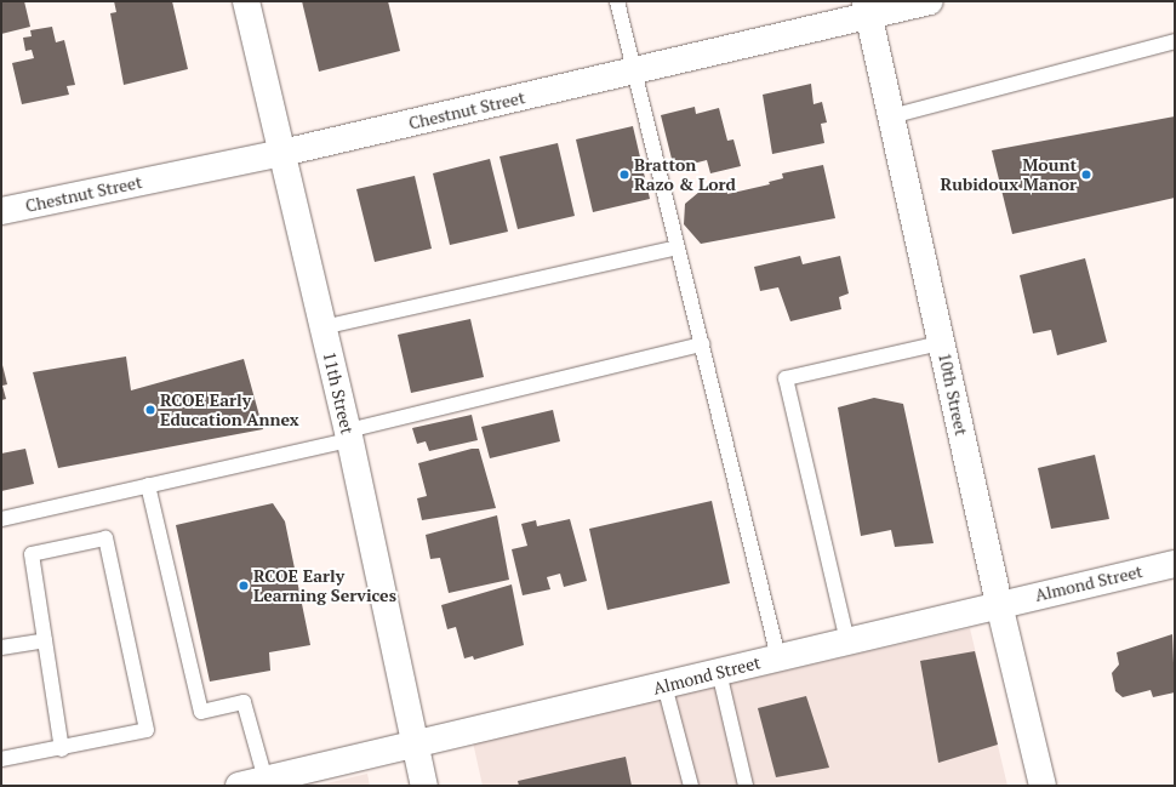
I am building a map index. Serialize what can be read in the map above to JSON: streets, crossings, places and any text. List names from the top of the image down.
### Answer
{
  "streets": {
    "street": [
      "Chestnut Street",
      "11th Street",
      "10th Street",
      "Almond Street"
    ]
  },
  "crossings": [
    ["Chestnut Street", "11th Street"],
    ["Chestnut Street", "10th Street"],
    ["11th Street", "Almond Street"],
    ["10th Street", "Almond Street"]
  ],
  "places": [
    "Bratton Razo & Lord",
    "Mount Rubidoux Manor",
    "RCOE Early Education Annex",
    "RCOE Early Learning Services"
  ]
}
